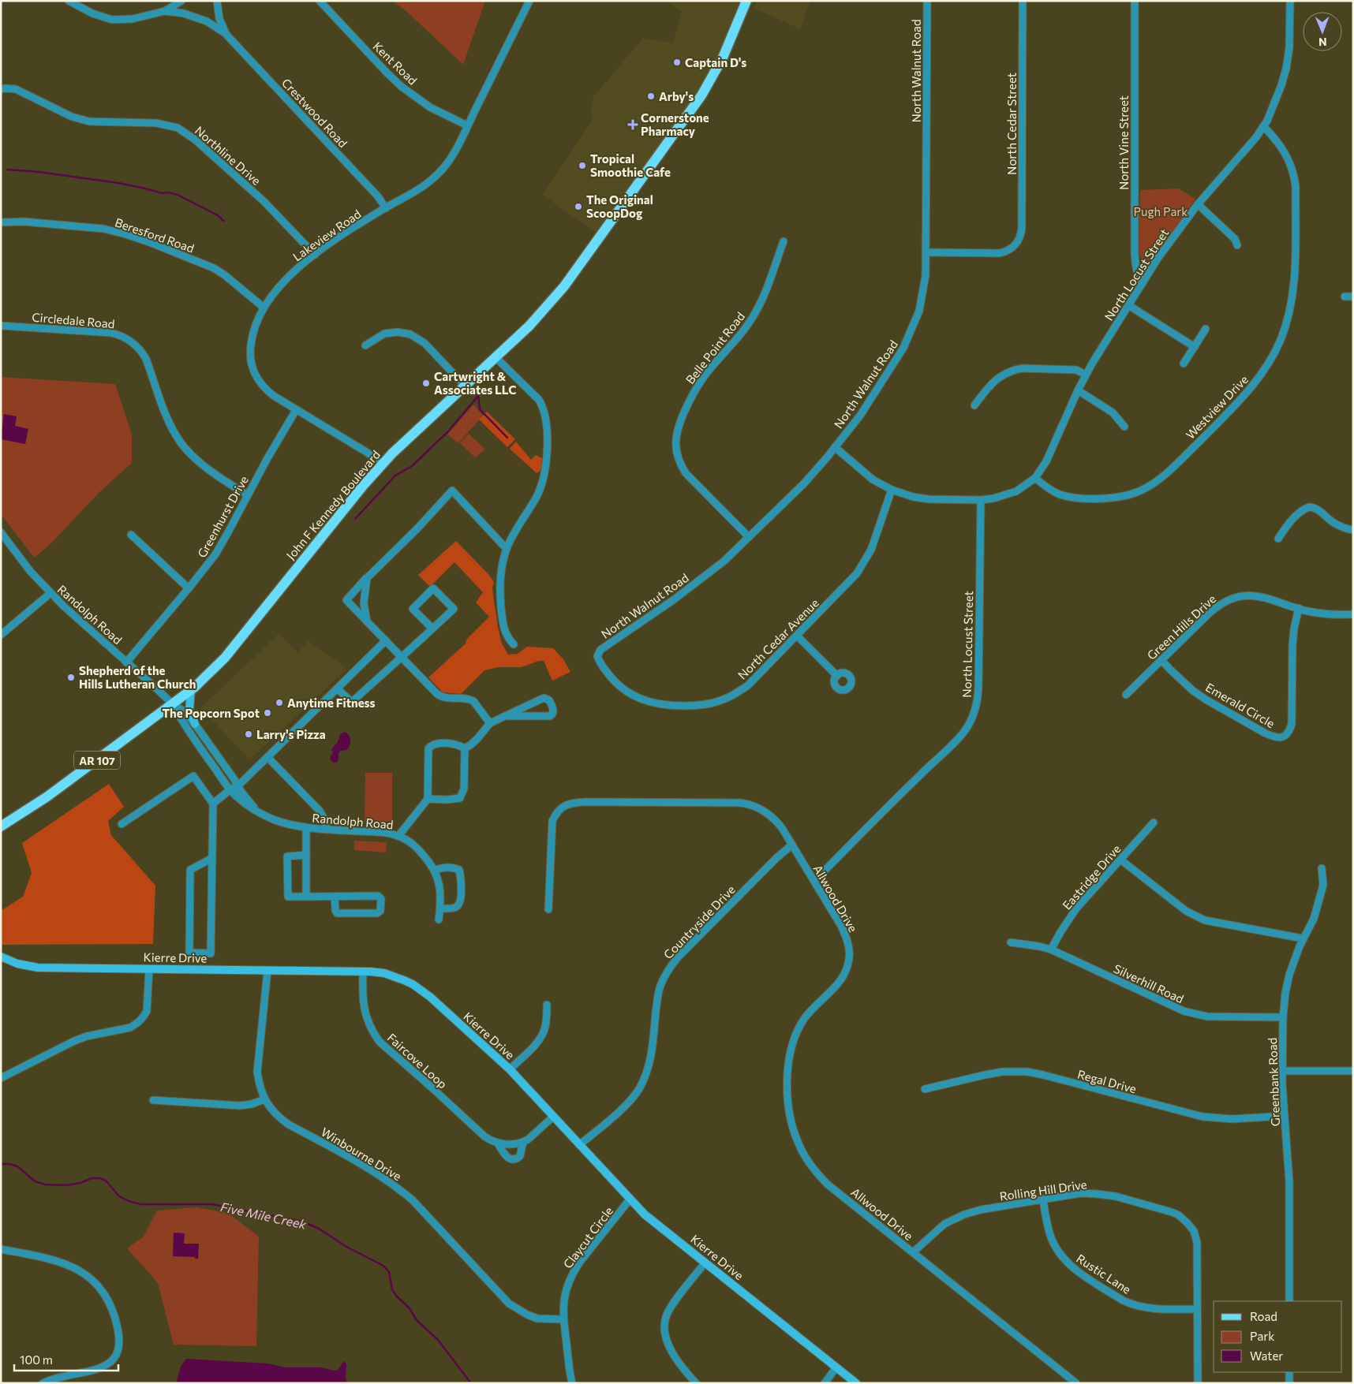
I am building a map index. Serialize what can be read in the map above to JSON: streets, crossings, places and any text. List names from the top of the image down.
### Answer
{
  "streets": {
    "main road": ["John F Kennedy Boulevard", "AR 107"],
    "street": [
      "Kent Road",
      "North Walnut Road",
      "Crestwood Road",
      "North Cedar Street",
      "North Vine Street",
      "Northline Drive",
      "Beresford Road",
      "Lakeview Road",
      "North Locust Street",
      "Circledale Road",
      "Belle Point Road",
      "Westview Drive",
      "Greenhurst Drive",
      "Randolph Road",
      "Green Hills Drive",
      "North Cedar Avenue",
      "Emerald Circle",
      "Eastridge Drive",
      "Allwood Drive",
      "Countryside Drive",
      "Kierre Drive",
      "Silverhill Road",
      "Faircove Loop",
      "Regal Drive",
      "Greenbank Road",
      "Winbourne Drive",
      "Rolling Hill Drive",
      "Claycut Circle",
      "Rustic Lane"
    ]
  },
  "crossings": [
    ["Kent Road", "Lakeview Road"],
    ["North Walnut Road", "North Cedar Street"],
    ["North Walnut Road", "Belle Point Road"],
    ["North Walnut Road", "North Cedar Avenue"],
    ["Crestwood Road", "Lakeview Road"],
    ["North Vine Street", "North Locust Street"],
    ["Northline Drive", "Lakeview Road"],
    ["Beresford Road", "Lakeview Road"],
    ["Lakeview Road", "John F Kennedy Boulevard"],
    ["Lakeview Road", "Greenhurst Drive"],
    ["North Locust Street", "Westview Drive"],
    ["North Locust Street", "Allwood Drive"],
    ["Circledale Road", "Greenhurst Drive"],
    ["John F Kennedy Boulevard", "Randolph Road"],
    ["Greenhurst Drive", "Randolph Road"],
    ["Green Hills Drive", "Emerald Circle"],
    ["Eastridge Drive", "Silverhill Road"],
    ["Allwood Drive", "Countryside Drive"],
    ["Allwood Drive", "Rolling Hill Drive"],
    ["Countryside Drive", "Kierre Drive"],
    ["Kierre Drive", "Faircove Loop"],
    ["Kierre Drive", "Winbourne Drive"],
    ["Kierre Drive", "Claycut Circle"],
    ["Silverhill Road", "Greenbank Road"],
    ["Regal Drive", "Greenbank Road"],
    ["Winbourne Drive", "Claycut Circle"],
    ["Rolling Hill Drive", "Rustic Lane"]
  ],
  "water": ["Five Mile Creek"],
  "parks": ["Pugh Park"],
  "places": {
    "other": [
      "Captain D's",
      "Arby's",
      "Tropical Smoothie Cafe",
      "The Original ScoopDog",
      "Cartwright & Associates LLC",
      "Shepherd of the Hills Lutheran Church",
      "Anytime Fitness",
      "The Popcorn Spot",
      "Larry's Pizza"
    ],
    "health": ["Cornerstone Pharmacy"]
  },
  "legend": ["Road", "Park", "Water"],
  "scale_bar": "100 m",
  "north": "bottom"
}
